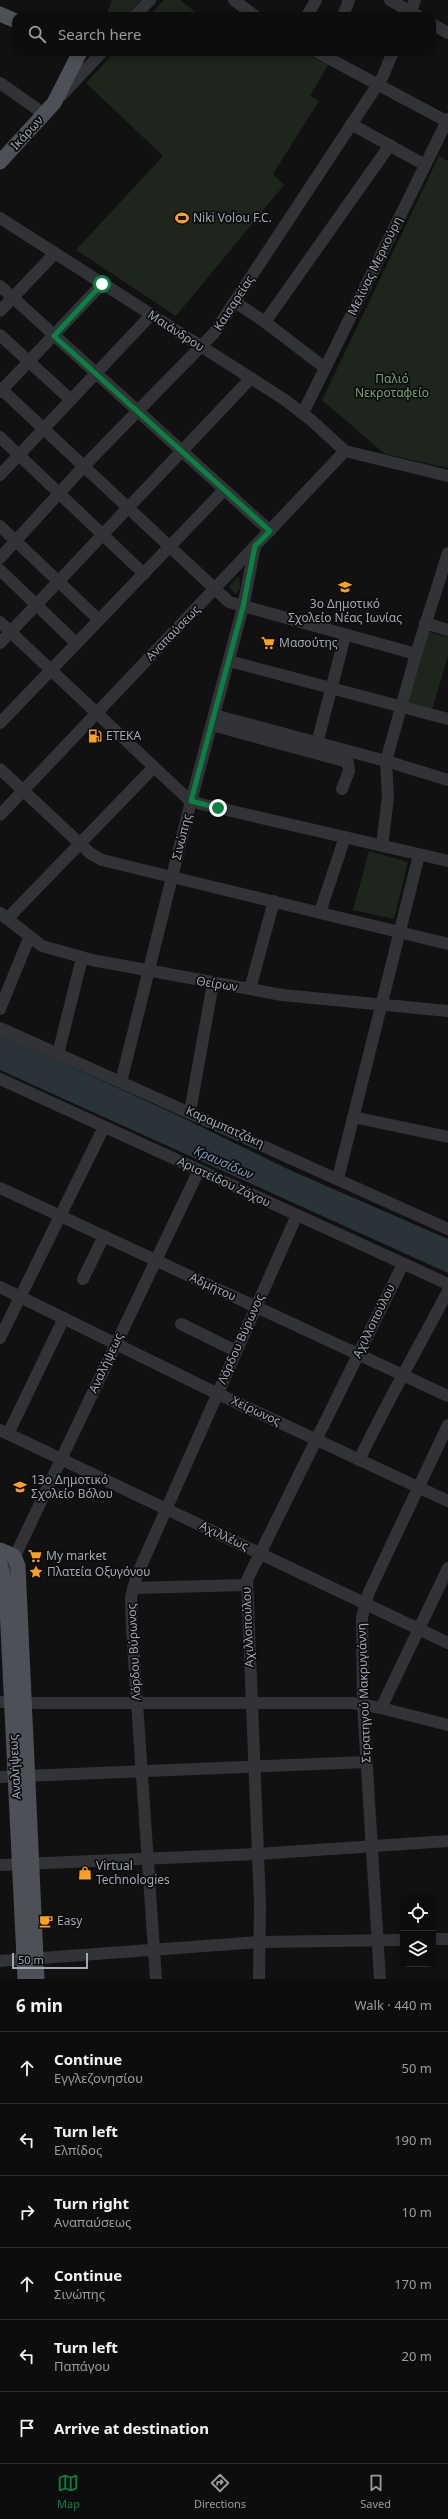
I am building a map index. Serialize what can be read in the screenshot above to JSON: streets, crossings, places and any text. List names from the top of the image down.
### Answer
{
  "streets": {
    "main road": ["Ικάρων", "Αναλήψεως"],
    "street": [
      "Μελίνας Μερκούρη",
      "Καισαρείας",
      "Μαιάνδρου",
      "Αναπαύσεως",
      "Σινώπης",
      "Θείρων",
      "Καραμπατζάκη",
      "Αριστείδου Ζάχου",
      "Αδμήτου",
      "Αχιλλοπούλου",
      "Λόρδου Βύρωνος",
      "Χείρωνος",
      "Αχιλλέως",
      "Στρατηγού Μακρυγιάννη"
    ]
  },
  "crossings": [
    ["Μελίνας Μερκούρη", "Μαιάνδρου"],
    ["Καισαρείας", "Μαιάνδρου"],
    ["Μαιάνδρου", "Αναπαύσεως"],
    ["Αναπαύσεως", "Σινώπης"],
    ["Σινώπης", "Θείρων"],
    ["Σινώπης", "Καραμπατζάκη"],
    ["Αριστείδου Ζάχου", "Αχιλλοπούλου"],
    ["Αριστείδου Ζάχου", "Λόρδου Βύρωνος"],
    ["Αριστείδου Ζάχου", "Αναλήψεως"],
    ["Αδμήτου", "Αχιλλοπούλου"],
    ["Αδμήτου", "Λόρδου Βύρωνος"],
    ["Αδμήτου", "Αναλήψεως"],
    ["Αχιλλοπούλου", "Χείρωνος"],
    ["Αχιλλοπούλου", "Αχιλλέως"],
    ["Λόρδου Βύρωνος", "Χείρωνος"],
    ["Λόρδου Βύρωνος", "Αχιλλέως"],
    ["Αναλήψεως", "Χείρωνος"],
    ["Αναλήψεως", "Αχιλλέως"],
    ["Χείρωνος", "Στρατηγού Μακρυγιάννη"],
    ["Αχιλλέως", "Στρατηγού Μακρυγιάννη"]
  ],
  "water": ["Κραυσίδων"],
  "parks": ["Παλιό Νεκροταφείο"],
  "places": {
    "sports": ["Niki Volou F.C."],
    "school or university": ["3ο Δημοτικό Σχολείο Νέας Ιωνίας", "13o Δημοτικό Σχολείο Βόλου"],
    "supermarket": ["Μασούτης", "My market"],
    "fuel station": ["ΕΤΕΚΑ"],
    "place": ["Πλατεία Οξυγόνου"],
    "shop": ["Virtual Technologies"],
    "cafe": ["Easy"]
  },
  "scale_bar": "50 m",
  "page": {
    "search": "Search here",
    "scale": "50 m",
    "heading": ["6 min", "Walk · 440 m"],
    "list": [
      ["Continue", "Εγγλεζονησίου", "50 m"],
      ["Turn left", "Ελπίδος", "190 m"],
      ["Turn right", "Αναπαύσεως", "10 m"],
      ["Continue", "Σινώπης", "170 m"],
      ["Turn left", "Παπάγου", "20 m"],
      "Arrive at destination"
    ],
    "nav": ["Map", "Directions", "Saved"]
  }
}
